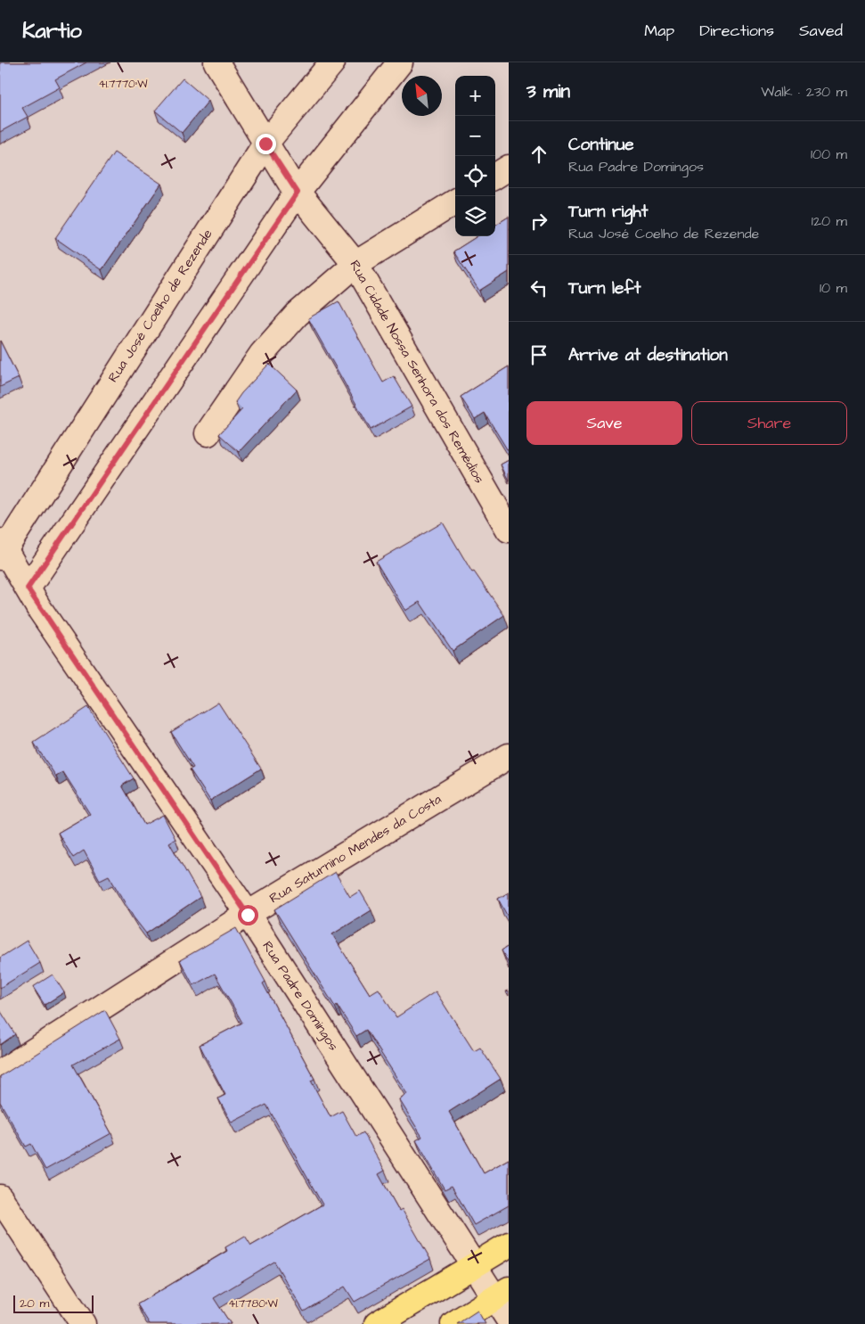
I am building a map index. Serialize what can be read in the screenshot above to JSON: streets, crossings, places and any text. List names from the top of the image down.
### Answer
{
  "streets": {
    "street": [
      "Rua José Coelho de Rezende",
      "Rua Cidade Nossa Senhora dos Remédios",
      "Rua Saturnino Mendes da Costa",
      "Rua Padre Domingos"
    ]
  },
  "crossings": [
    ["Rua José Coelho de Rezende", "Rua Cidade Nossa Senhora dos Remédios"],
    ["Rua José Coelho de Rezende", "Rua Padre Domingos"],
    ["Rua Saturnino Mendes da Costa", "Rua Padre Domingos"]
  ],
  "scale_bar": "20 m",
  "north": "top left",
  "page": {
    "header": "Kartio",
    "nav": ["Map", "Directions", "Saved"],
    "heading": ["3 min", "Walk · 230 m"],
    "map_buttons": ["+", "−"],
    "list": [
      ["Continue", "Rua Padre Domingos", "100 m"],
      ["Turn right", "Rua José Coelho de Rezende", "120 m"],
      ["Turn left", "10 m"],
      "Arrive at destination"
    ],
    "buttons": ["Save", "Share"],
    "scale": "20 m"
  },
  "coordinates": ["41.7770°W", "41.7780°W"]
}
